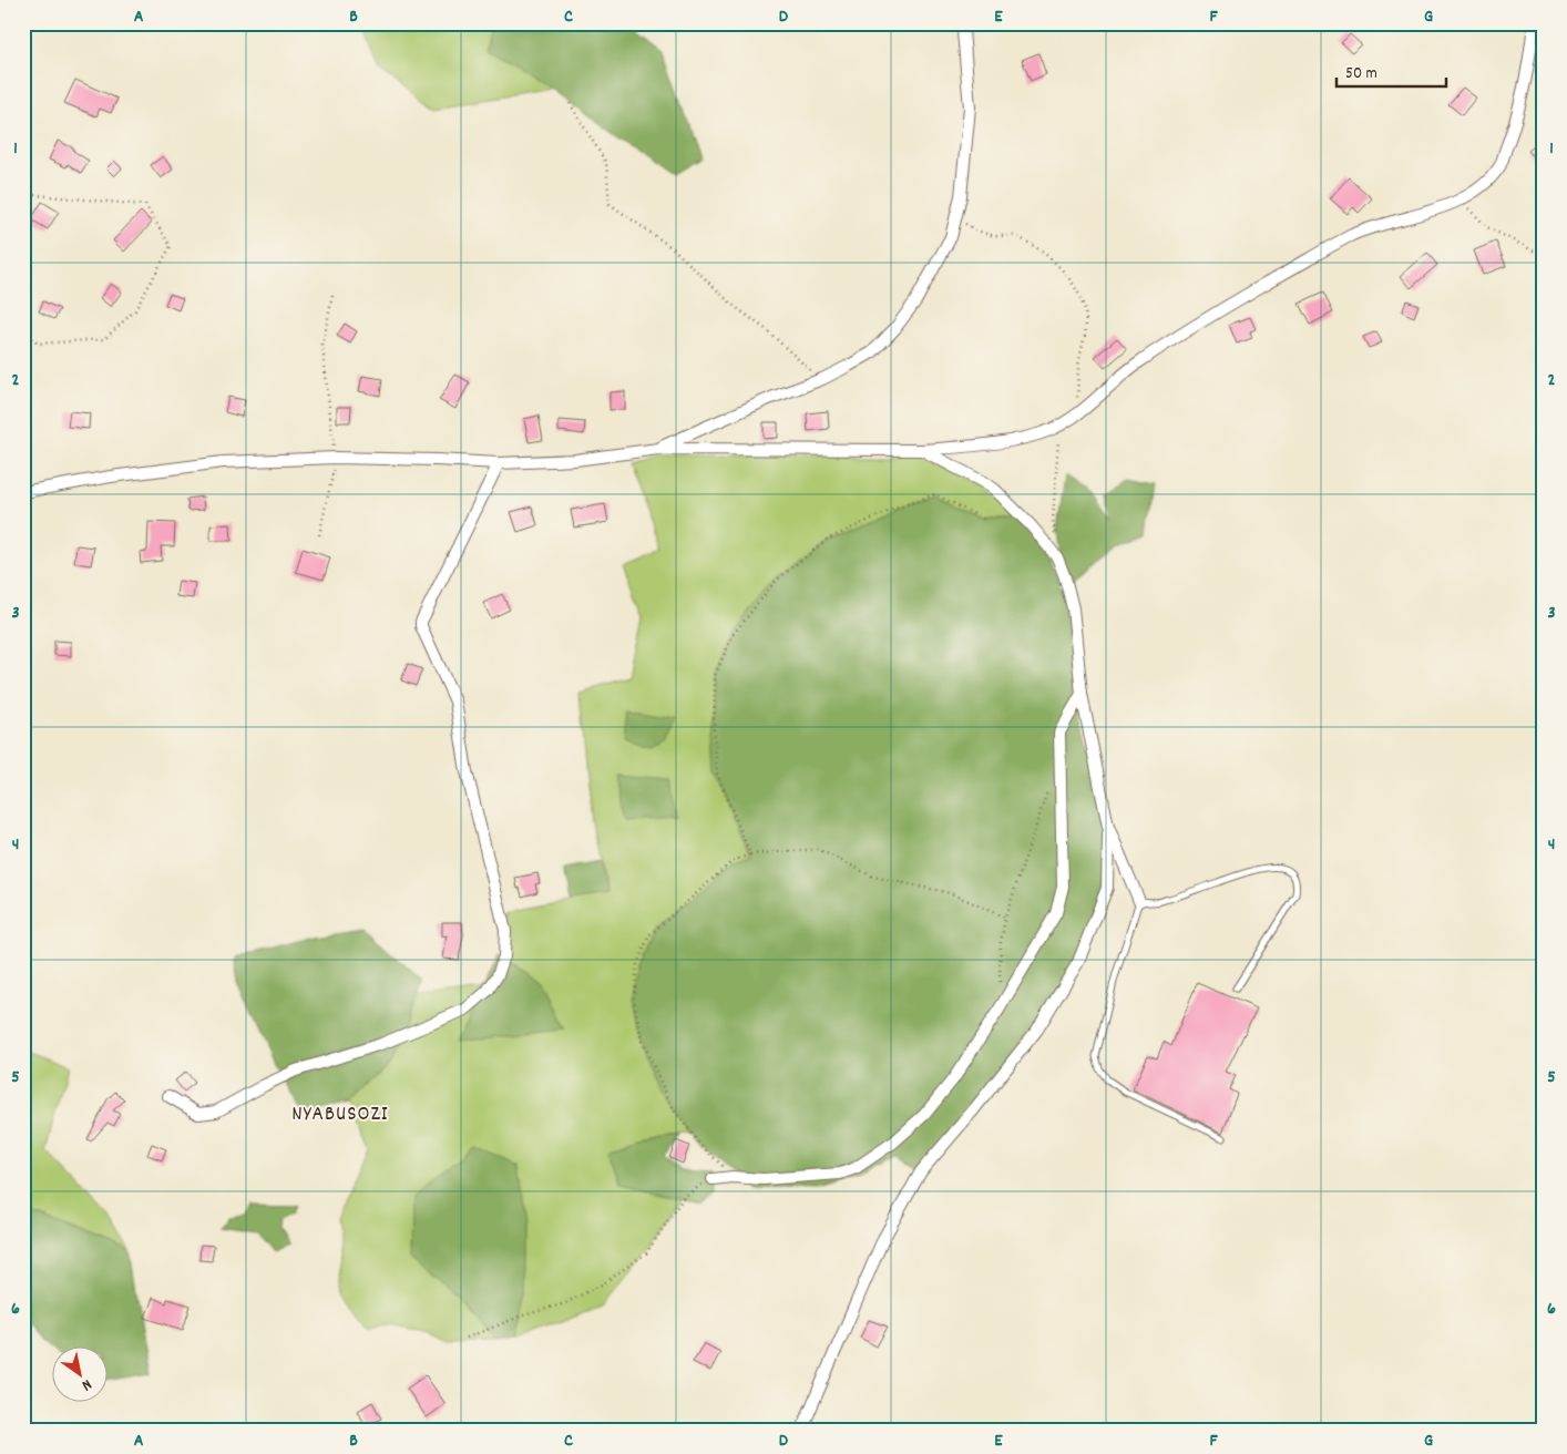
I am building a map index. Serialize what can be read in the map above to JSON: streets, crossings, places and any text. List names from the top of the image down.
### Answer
{
  "districts": ["NYABUSOZI"],
  "scale_bar": "50 m",
  "north": "bottom right",
  "grid": {
    "columns": [
      "A",
      "B",
      "C",
      "D",
      "E",
      "F",
      "G"
    ],
    "rows": [
      "1",
      "2",
      "3",
      "4",
      "5",
      "6"
    ]
  }
}
